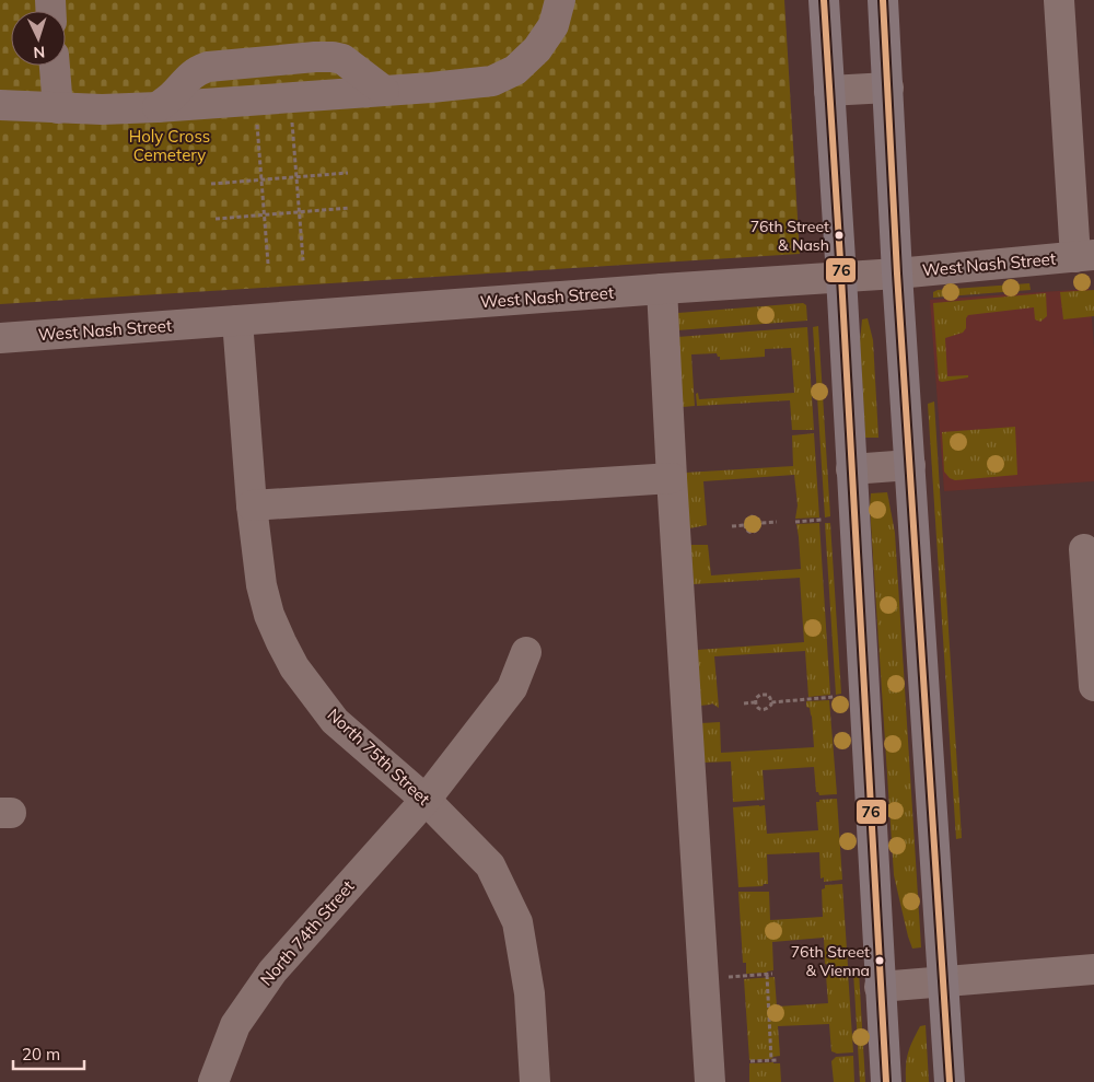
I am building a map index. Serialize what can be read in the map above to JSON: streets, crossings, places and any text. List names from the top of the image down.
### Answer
{
  "streets": {
    "street": ["West Nash Street", "North 75th Street", "North 74th Street"]
  },
  "crossings": [
    ["West Nash Street", "North 75th Street"],
    ["North 75th Street", "North 74th Street"]
  ],
  "parks": ["Holy Cross Cemetery"],
  "places": ["76th Street & Nash", "76th Street & Vienna"],
  "lines": ["transit line 76"],
  "scale_bar": "20 m",
  "north": "bottom"
}
